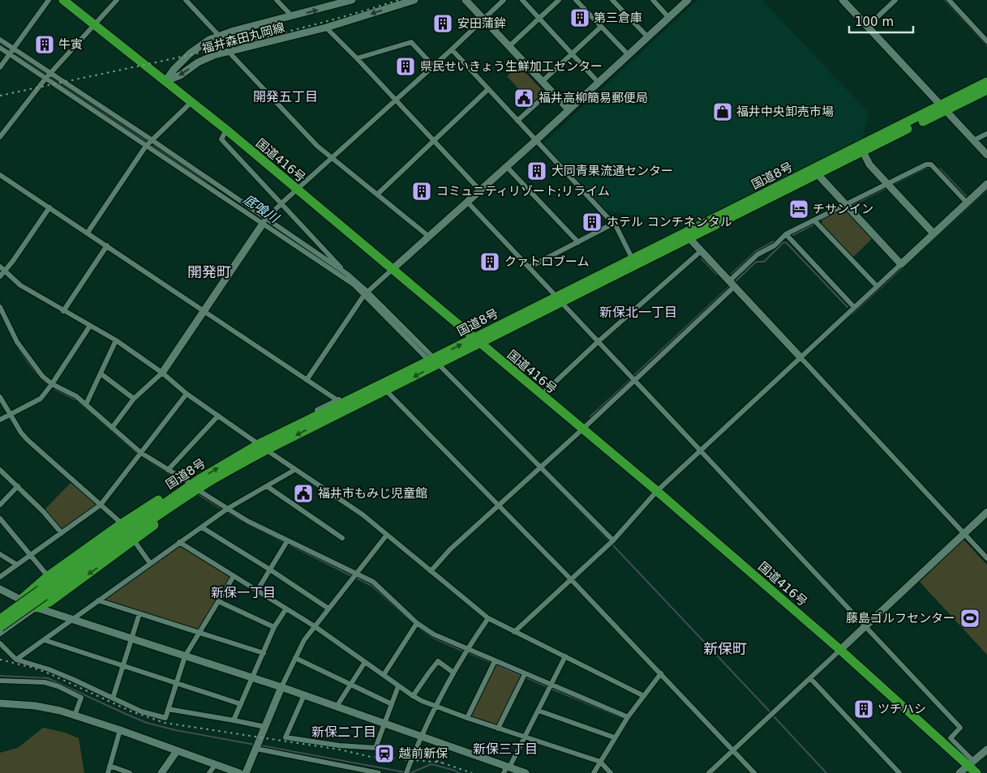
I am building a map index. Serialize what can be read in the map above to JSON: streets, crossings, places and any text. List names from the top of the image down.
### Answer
{
  "streets": {
    "highway": ["国道416号", "国道8号"],
    "street": ["福井森田丸岡線"]
  },
  "crossings": [
    ["福井森田丸岡線", "国道416号"],
    ["国道416号", "国道8号"]
  ],
  "districts": [
    "開発五丁目",
    "開発町",
    "新保北一丁目",
    "新保一丁目",
    "新保町",
    "新保二丁目",
    "新保三丁目"
  ],
  "water": ["底喰川"],
  "places": {
    "building": [
      "第三倉庫",
      "安田蒲鉾",
      "牛寅",
      "県民せいきょう生鮮加工センター",
      "大同青果流通センター",
      "コミュニティリゾート;リライム",
      "ホテル コンチネンタル",
      "クァトロブーム",
      "ツチハシ"
    ],
    "public building": ["福井高柳簡易郵便局", "福井市もみじ児童館"],
    "shop": ["福井中央卸売市場"],
    "hotel": ["チサンイン"],
    "sports": ["藤島ゴルフセンター"],
    "station": ["越前新保"]
  },
  "scale_bar": "100 m"
}
